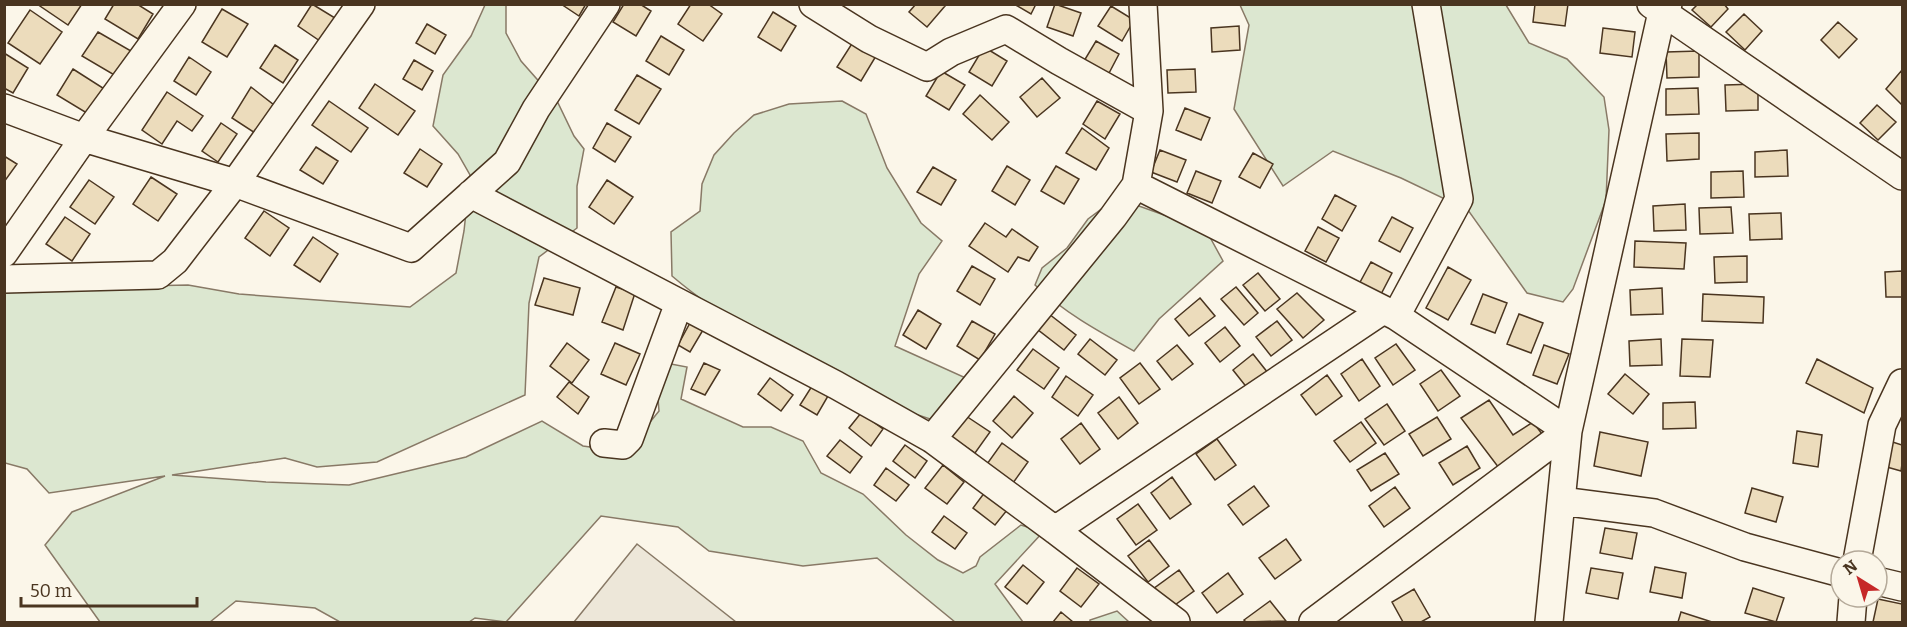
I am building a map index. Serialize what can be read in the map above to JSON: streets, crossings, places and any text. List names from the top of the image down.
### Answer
{
  "scale_bar": "50 m",
  "north": "top left"
}
